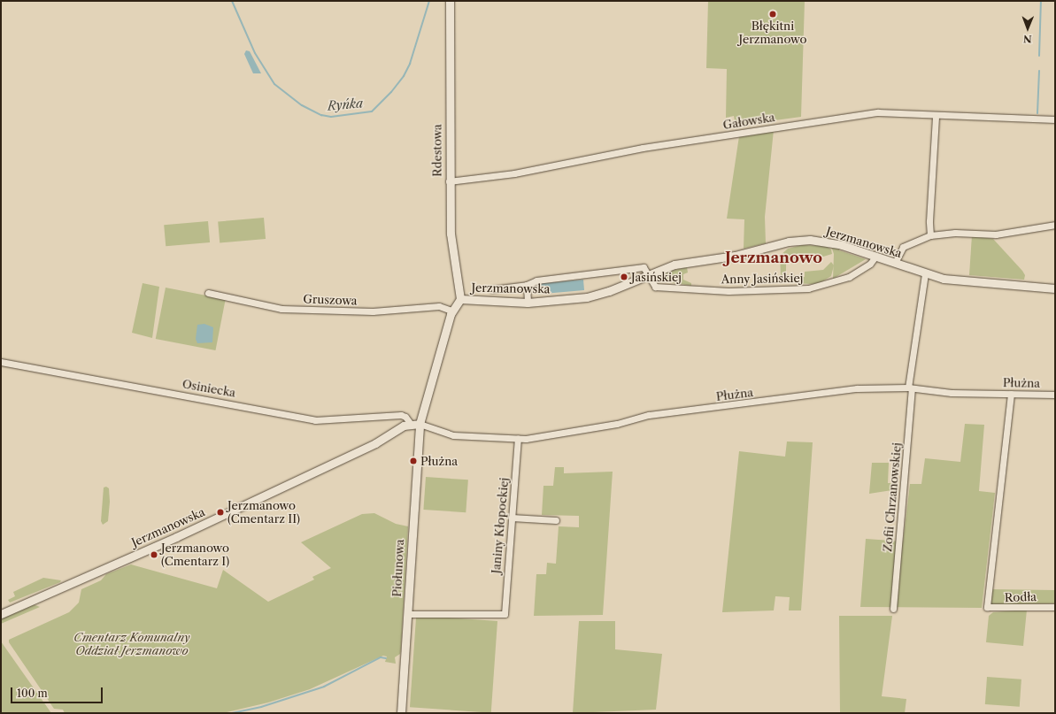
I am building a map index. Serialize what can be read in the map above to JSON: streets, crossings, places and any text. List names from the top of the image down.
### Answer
{
  "streets": {
    "street": [
      "Gałowska",
      "Rdestowa",
      "Jerzmanowska",
      "Anny Jasińskiej",
      "Gruszowa",
      "Płużna",
      "Osiniecka",
      "Zofii Chrzanowskiej",
      "Janiny Kłopockiej",
      "Piołunowa",
      "Rodła"
    ]
  },
  "crossings": [
    ["Gałowska", "Rdestowa"],
    ["Rdestowa", "Jerzmanowska"],
    ["Jerzmanowska", "Anny Jasińskiej"],
    ["Jerzmanowska", "Gruszowa"],
    ["Jerzmanowska", "Płużna"],
    ["Jerzmanowska", "Osiniecka"],
    ["Jerzmanowska", "Zofii Chrzanowskiej"],
    ["Jerzmanowska", "Piołunowa"],
    ["Płużna", "Zofii Chrzanowskiej"],
    ["Płużna", "Janiny Kłopockiej"],
    ["Płużna", "Piołunowa"],
    ["Płużna", "Rodła"],
    ["Janiny Kłopockiej", "Piołunowa"]
  ],
  "districts": ["Jerzmanowo"],
  "water": ["Ryńka"],
  "parks": ["Cmentarz Komunalny Oddział Jerzmanowo"],
  "places": [
    "Błękitni Jerzmanowo",
    "Jasińskiej",
    "Płużna",
    "Jerzmanowo (Cmentarz II)",
    "Jerzmanowo (Cmentarz I)"
  ],
  "scale_bar": "100 m",
  "north": "bottom"
}
